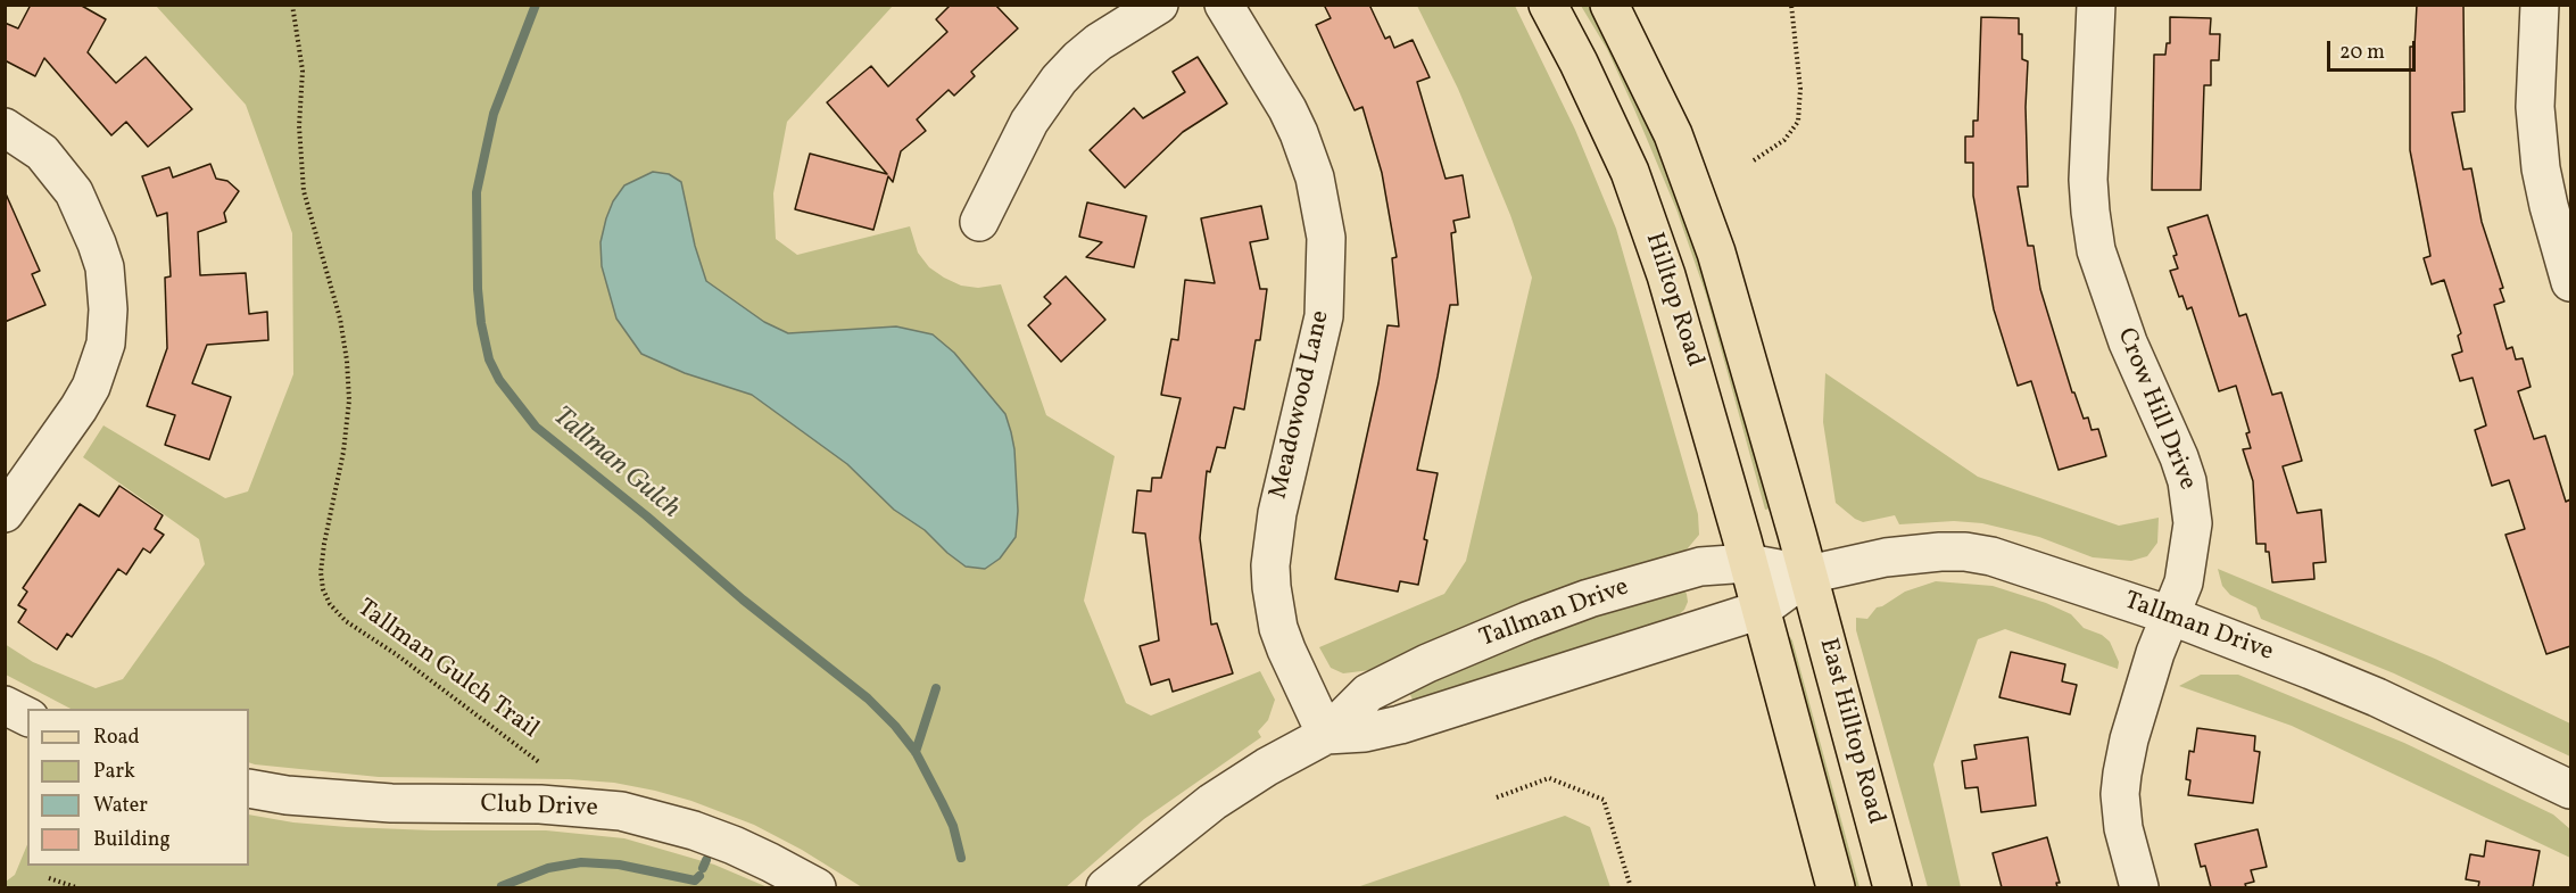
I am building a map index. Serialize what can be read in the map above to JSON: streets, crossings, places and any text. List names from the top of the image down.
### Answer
{
  "streets": {
    "main road": ["Hilltop Road", "East Hilltop Road"],
    "street": [
      "Meadowood Lane",
      "Crow Hill Drive",
      "Tallman Drive",
      "Club Drive"
    ],
    "path": ["Tallman Gulch Trail"]
  },
  "crossings": [
    ["Hilltop Road", "Tallman Drive"],
    ["Meadowood Lane", "Tallman Drive"],
    ["Crow Hill Drive", "Tallman Drive"],
    ["Tallman Drive", "East Hilltop Road"]
  ],
  "water": ["Tallman Gulch"],
  "legend": [
    "Road",
    "Park",
    "Water",
    "Building"
  ],
  "scale_bar": "20 m"
}
